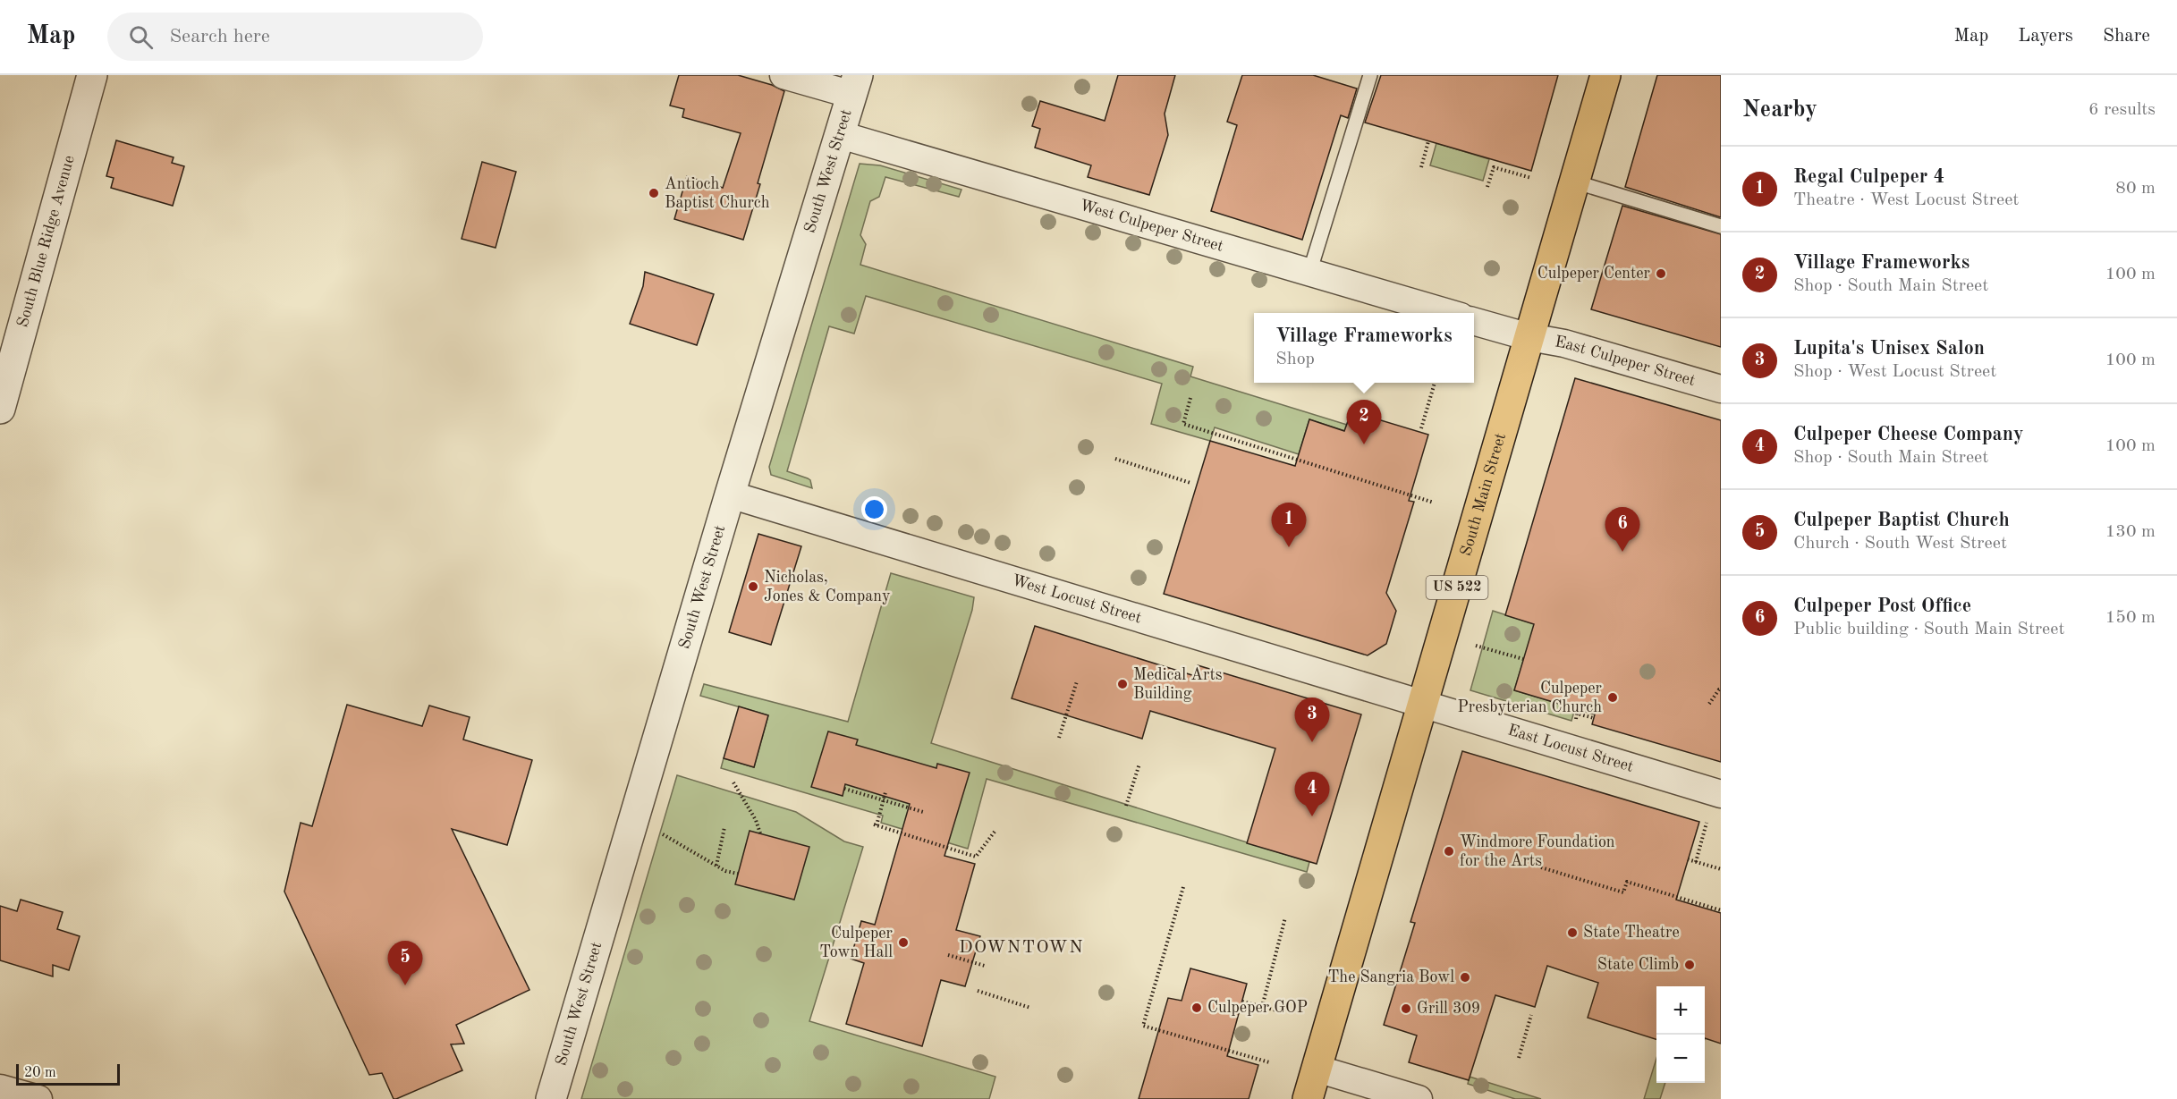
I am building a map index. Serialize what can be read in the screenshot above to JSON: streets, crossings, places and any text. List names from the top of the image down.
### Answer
{
  "streets": {
    "main road": ["South Main Street", "US 522"],
    "street": [
      "South West Street",
      "West Culpeper Street",
      "South Blue Ridge Avenue",
      "East Culpeper Street",
      "West Locust Street",
      "East Locust Street"
    ]
  },
  "crossings": [
    ["South West Street", "West Culpeper Street"],
    ["South West Street", "West Locust Street"],
    ["East Culpeper Street", "South Main Street"],
    ["South Main Street", "West Locust Street"],
    ["South Main Street", "East Locust Street"],
    ["West Locust Street", "East Locust Street"]
  ],
  "districts": ["DOWNTOWN"],
  "places": [
    "Antioch Baptist Church",
    "Culpeper Center",
    "Nicholas, Jones & Company",
    "Medical Arts Building",
    "Culpeper Presbyterian Church",
    "Windmore Foundation for the Arts",
    "State Theatre",
    "Culpeper Town Hall",
    "State Climb",
    "The Sangria Bowl",
    "Culpeper GOP",
    "Grill 309"
  ],
  "scale_bar": "20 m",
  "page": {
    "header": "Map",
    "search": "Search here",
    "nav": ["Map", "Layers", "Share"],
    "heading": ["Nearby", "6 results"],
    "list": [
      {
        "mark": "1",
        "name": "Regal Culpeper 4",
        "note": "Theatre · West Locust Street",
        "value": "80 m"
      },
      {
        "mark": "2",
        "name": "Village Frameworks",
        "note": "Shop · South Main Street",
        "value": "100 m"
      },
      {
        "mark": "3",
        "name": "Lupita's Unisex Salon",
        "note": "Shop · West Locust Street",
        "value": "100 m"
      },
      {
        "mark": "4",
        "name": "Culpeper Cheese Company",
        "note": "Shop · South Main Street",
        "value": "100 m"
      },
      {
        "mark": "5",
        "name": "Culpeper Baptist Church",
        "note": "Church · South West Street",
        "value": "130 m"
      },
      {
        "mark": "6",
        "name": "Culpeper Post Office",
        "note": "Public building · South Main Street",
        "value": "150 m"
      }
    ],
    "popup": ["Village Frameworks", "Shop"],
    "pins": [
      "2",
      "1",
      "6",
      "3",
      "4",
      "5"
    ],
    "map_buttons": ["+", "−"],
    "scale": "20 m"
  }
}
